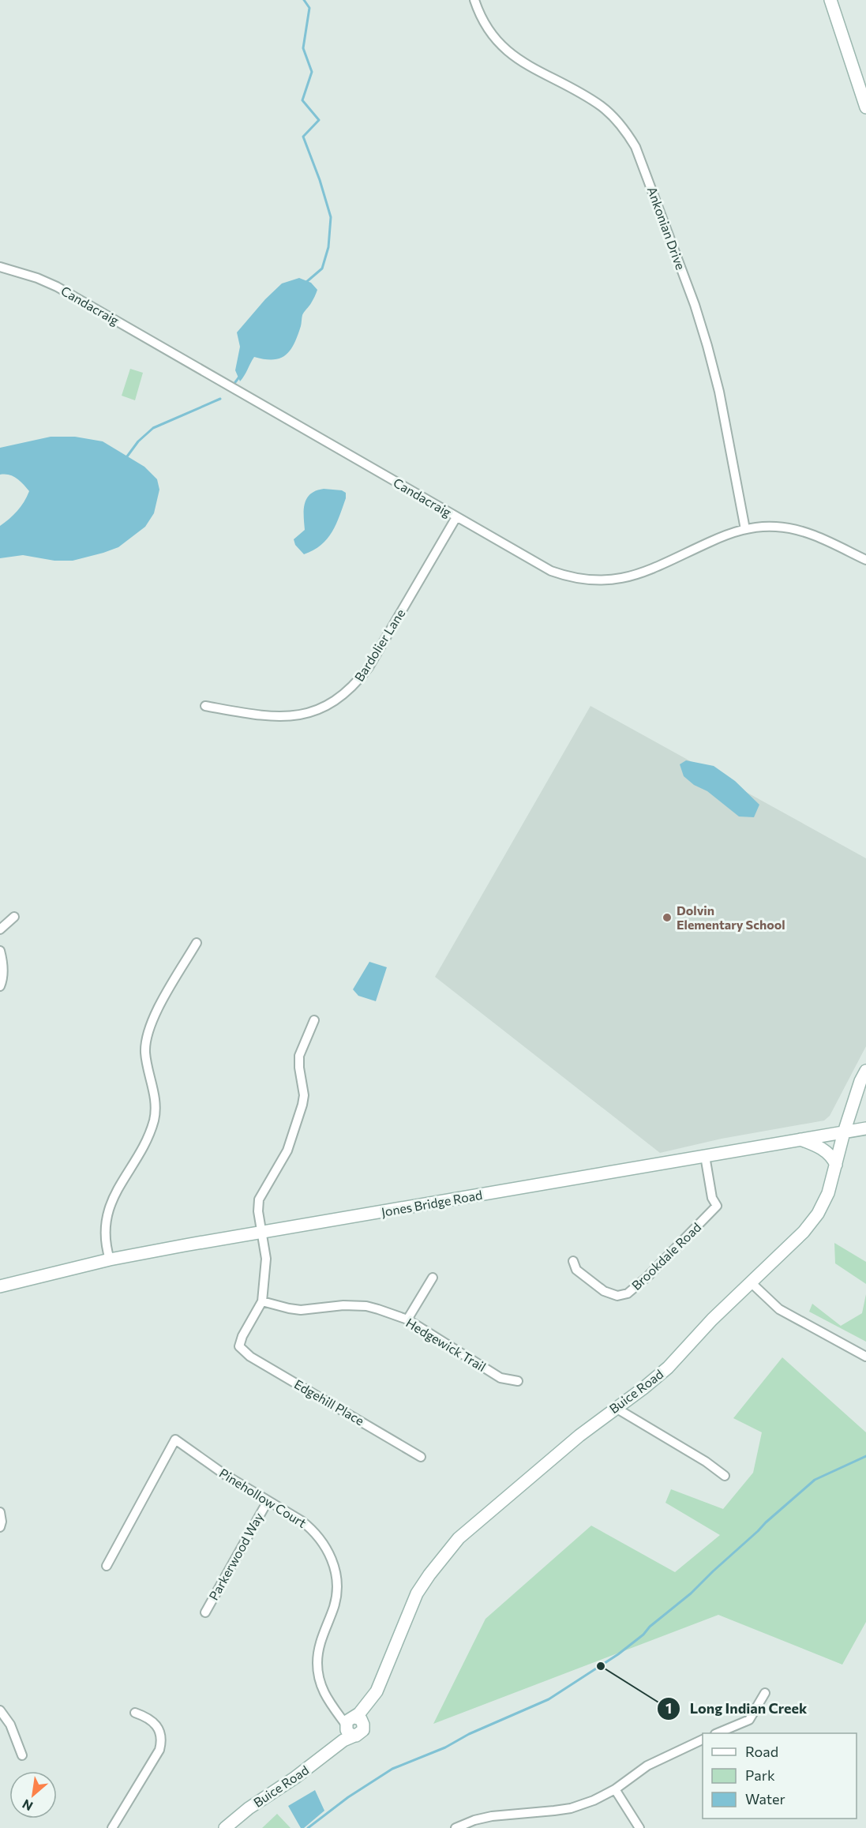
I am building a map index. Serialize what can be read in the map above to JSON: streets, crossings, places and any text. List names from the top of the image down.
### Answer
{
  "streets": {
    "street": [
      "Ankonian Drive",
      "Candacraig",
      "Bardolier Lane",
      "Jones Bridge Road",
      "Brookdale Road",
      "Hedgewick Trail",
      "Buice Road",
      "Edgehill Place",
      "Pinehollow Court",
      "Parkerwood Way"
    ]
  },
  "crossings": [
    ["Ankonian Drive", "Candacraig"],
    ["Candacraig", "Bardolier Lane"],
    ["Jones Bridge Road", "Brookdale Road"],
    ["Jones Bridge Road", "Buice Road"],
    ["Hedgewick Trail", "Edgehill Place"],
    ["Buice Road", "Pinehollow Court"],
    ["Pinehollow Court", "Parkerwood Way"]
  ],
  "places": ["Dolvin Elementary School", "Long Indian Creek"],
  "legend": ["Road", "Park", "Water"],
  "north": "bottom left"
}
